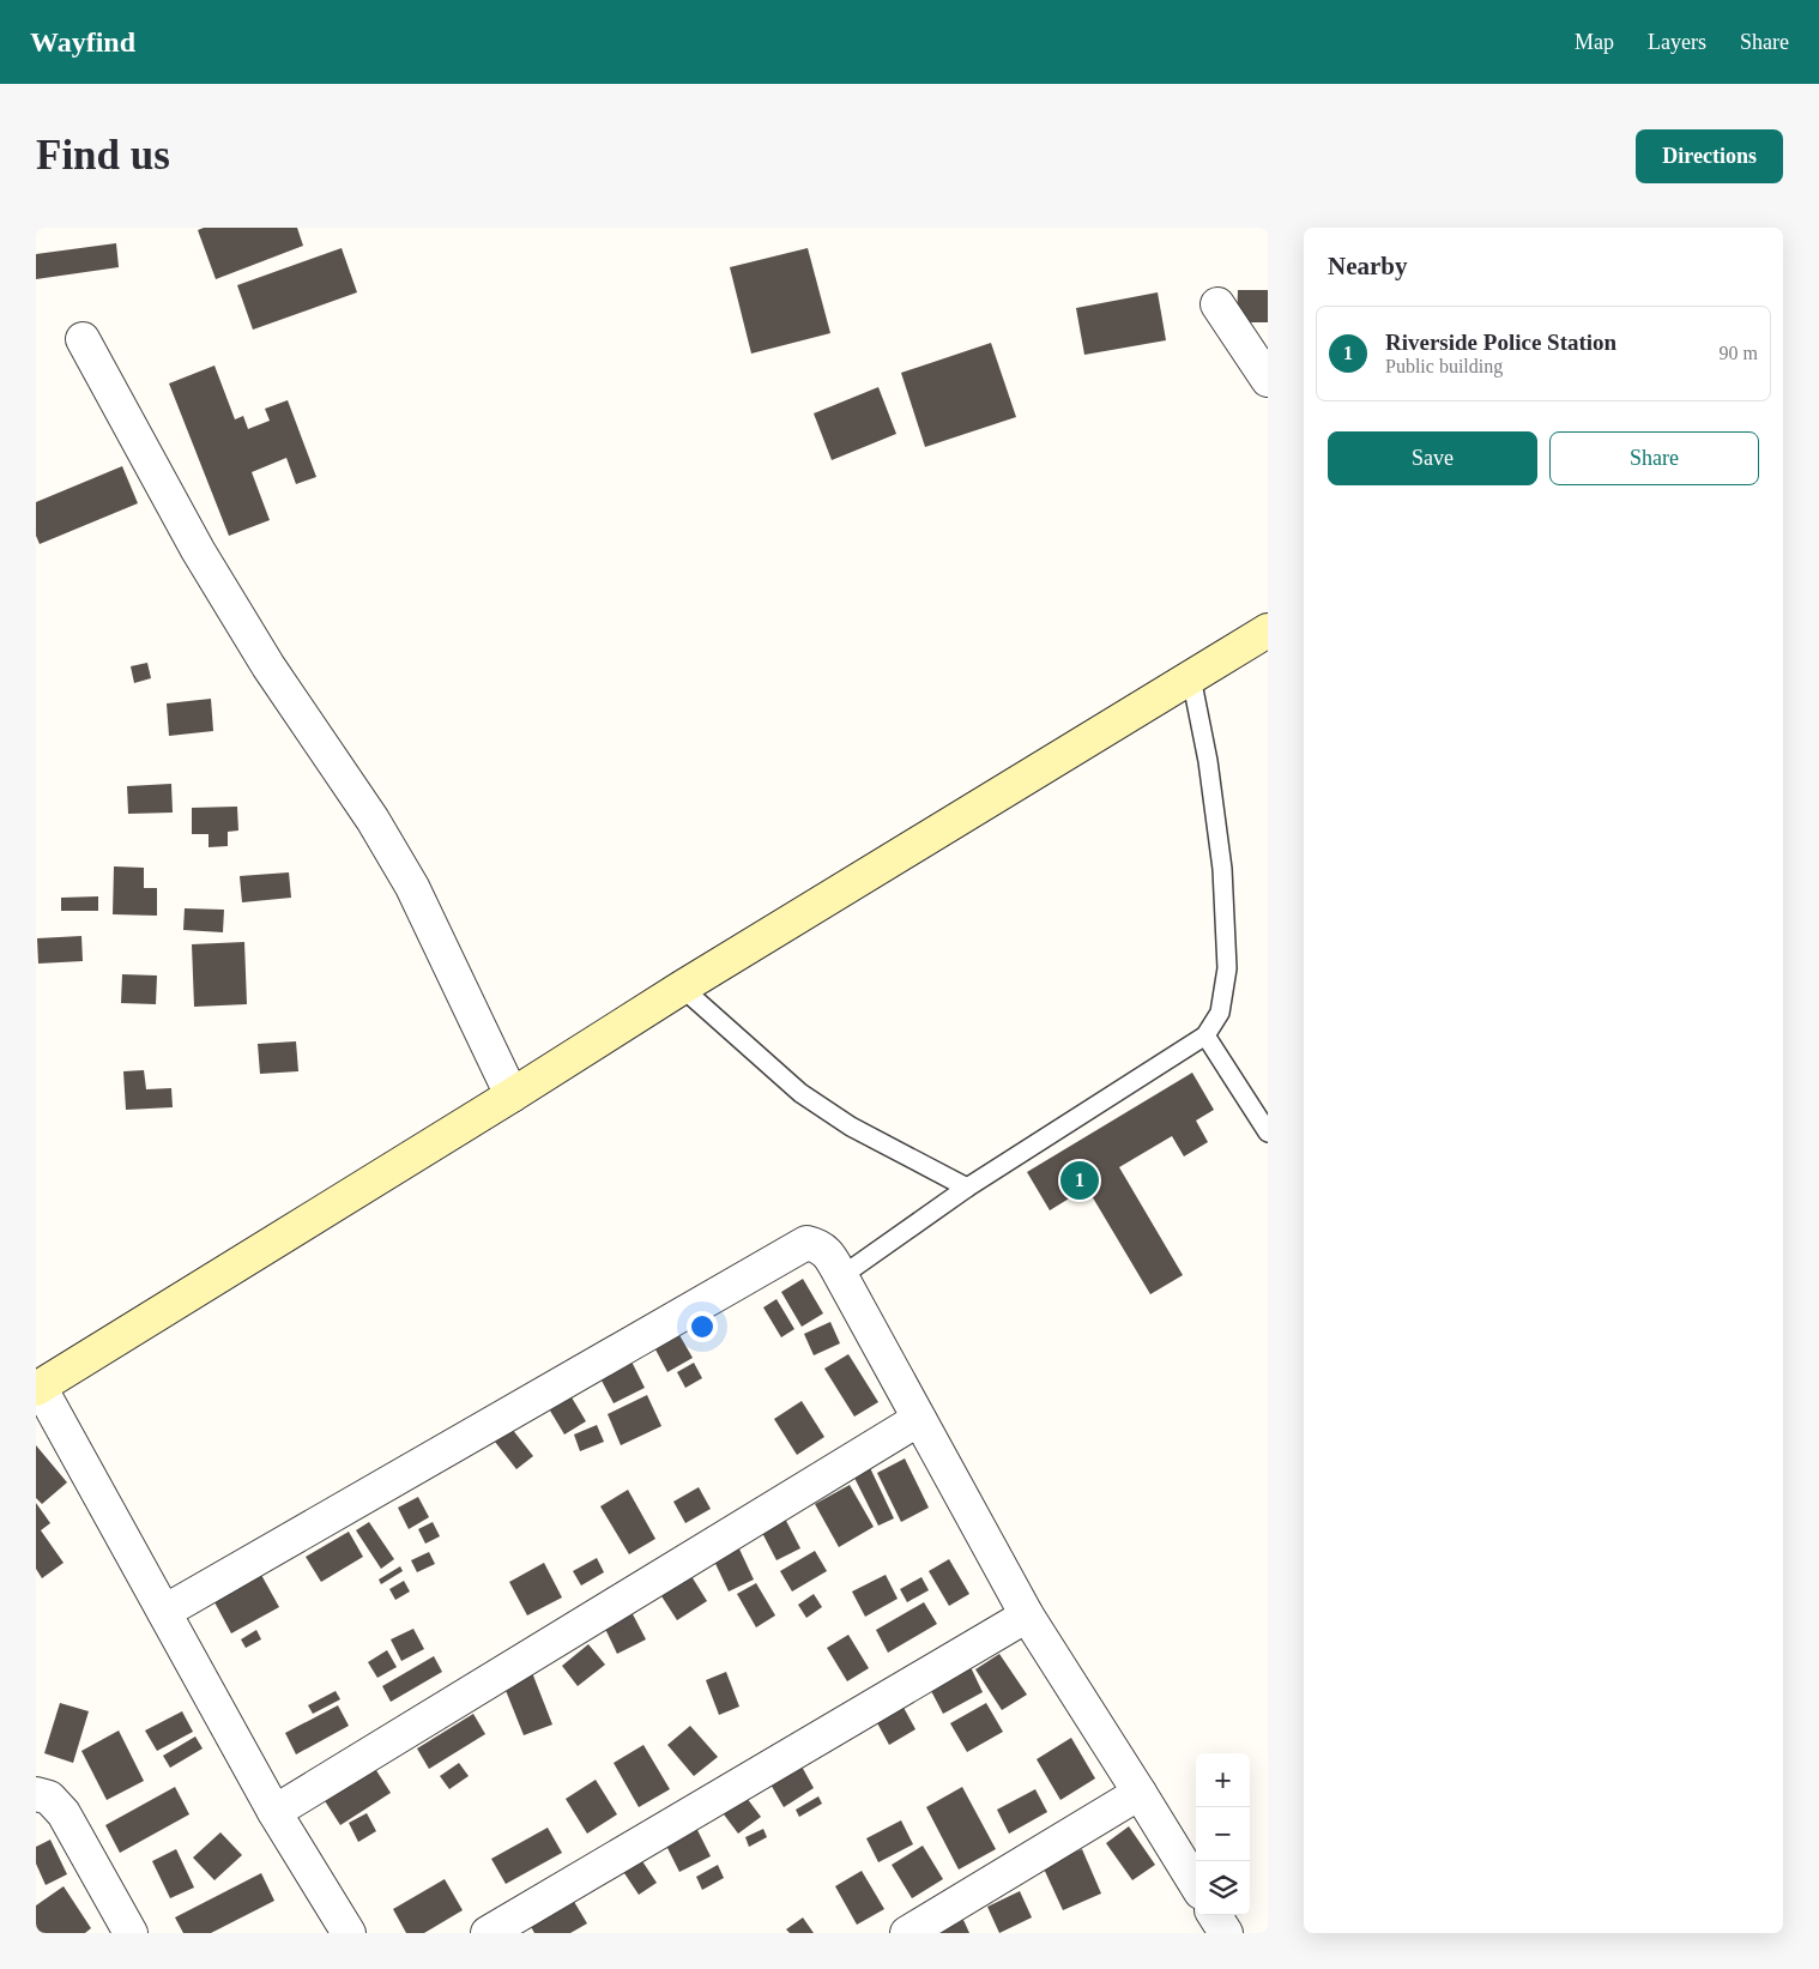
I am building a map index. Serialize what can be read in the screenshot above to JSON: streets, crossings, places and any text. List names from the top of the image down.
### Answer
{
  "page": {
    "header": "Wayfind",
    "nav": ["Map", "Layers", "Share"],
    "buttons": [
      "Directions",
      ["Save", "Share"]
    ],
    "title": "Find us",
    "heading": "Nearby",
    "list": [
      {
        "mark": "1",
        "name": "Riverside Police Station",
        "note": "Public building",
        "value": "90 m"
      }
    ],
    "pins": "1",
    "map_buttons": ["+", "−"]
  }
}
